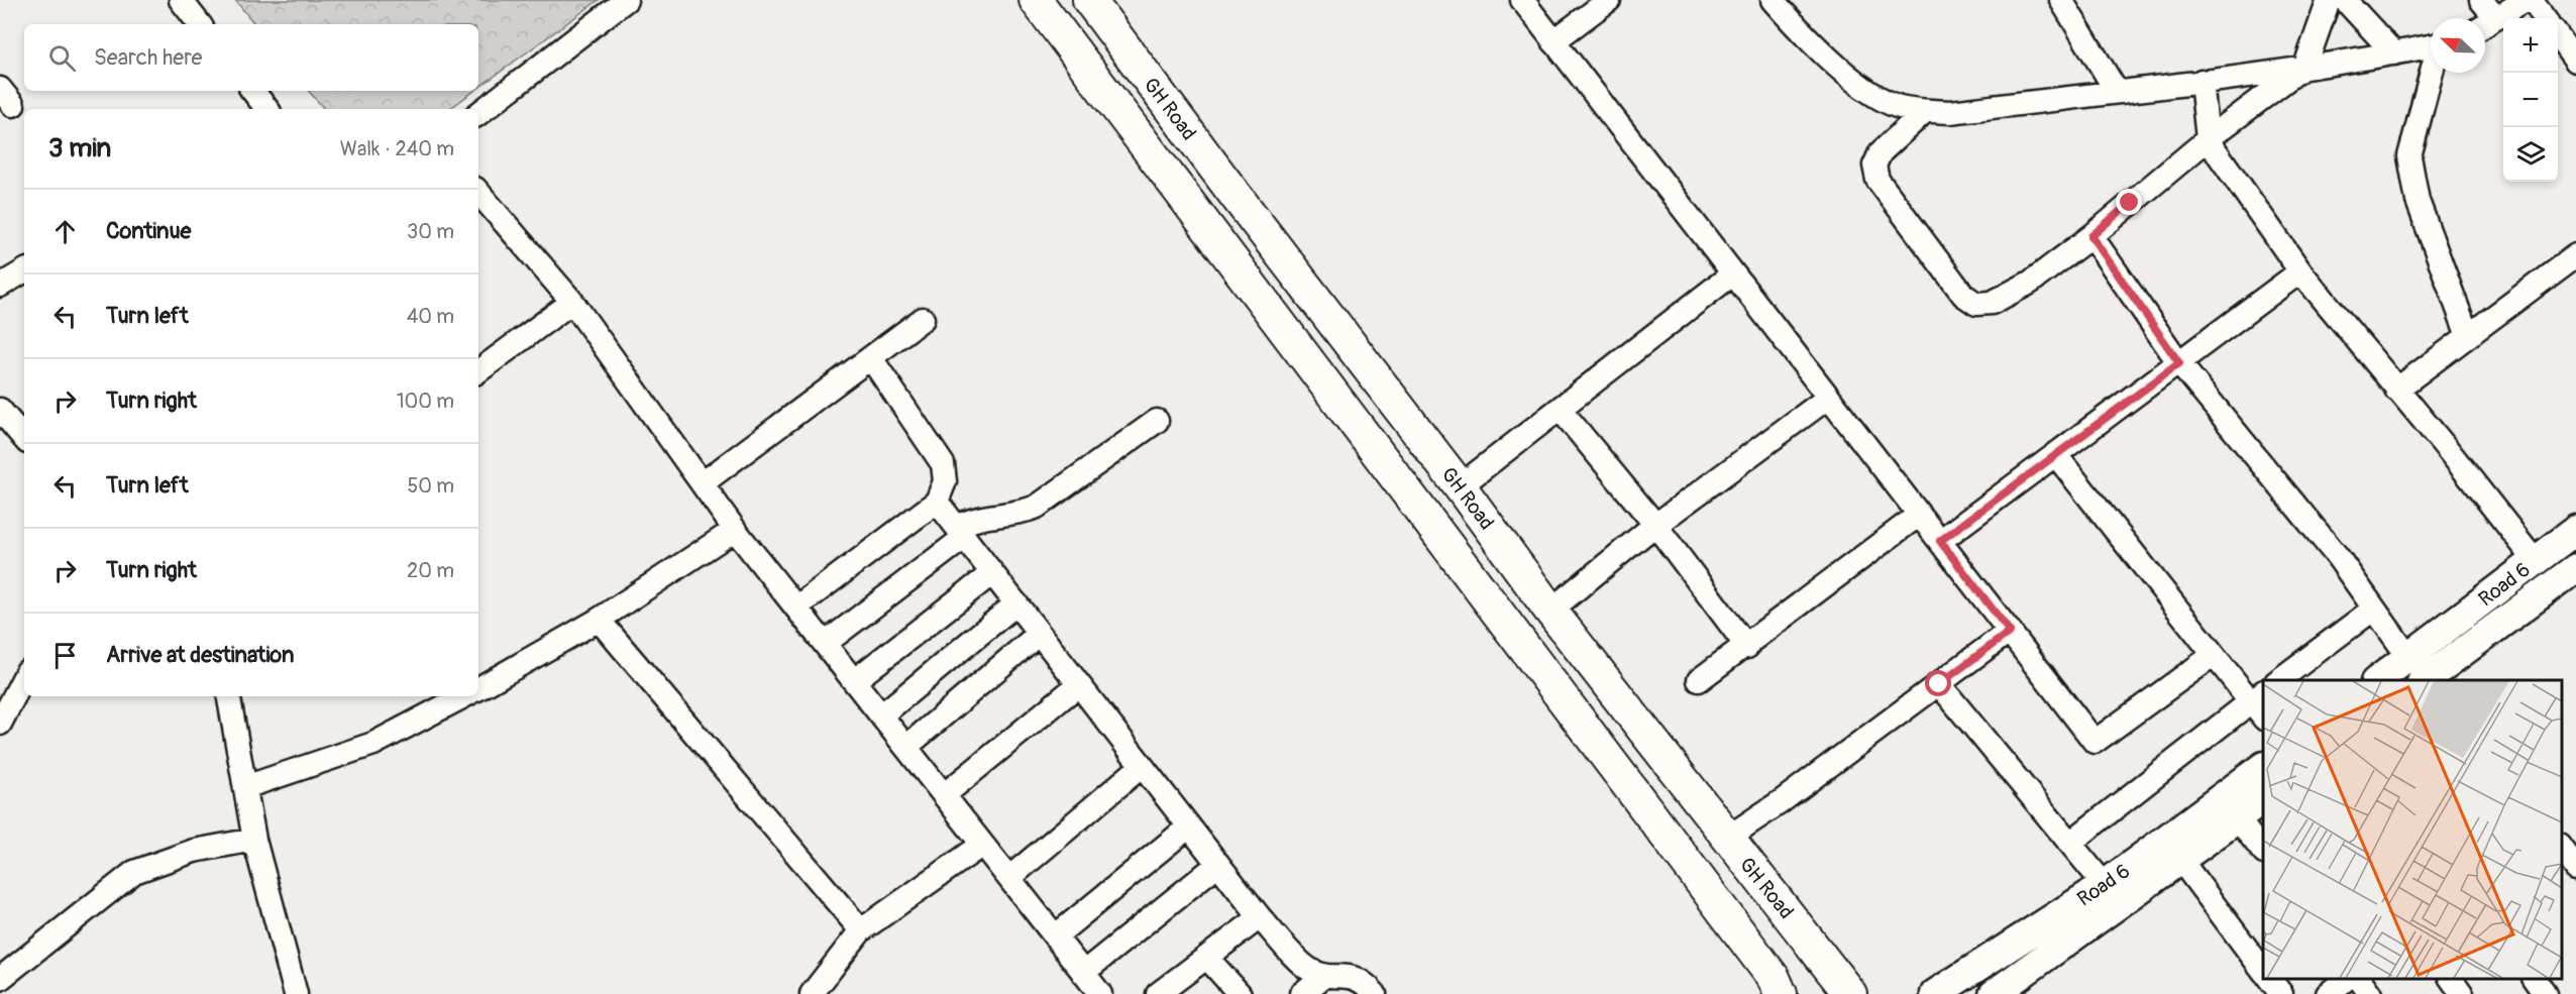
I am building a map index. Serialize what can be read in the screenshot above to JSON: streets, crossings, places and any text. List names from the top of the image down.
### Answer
{
  "streets": {
    "main road": ["GH Road"],
    "street": ["Road 6"]
  },
  "north": "top left",
  "page": {
    "map_buttons": ["+", "−"],
    "search": "Search here",
    "heading": ["3 min", "Walk · 240 m"],
    "list": [
      ["Continue", "30 m"],
      ["Turn left", "40 m"],
      ["Turn right", "100 m"],
      ["Turn left", "50 m"],
      ["Turn right", "20 m"],
      "Arrive at destination"
    ]
  }
}
